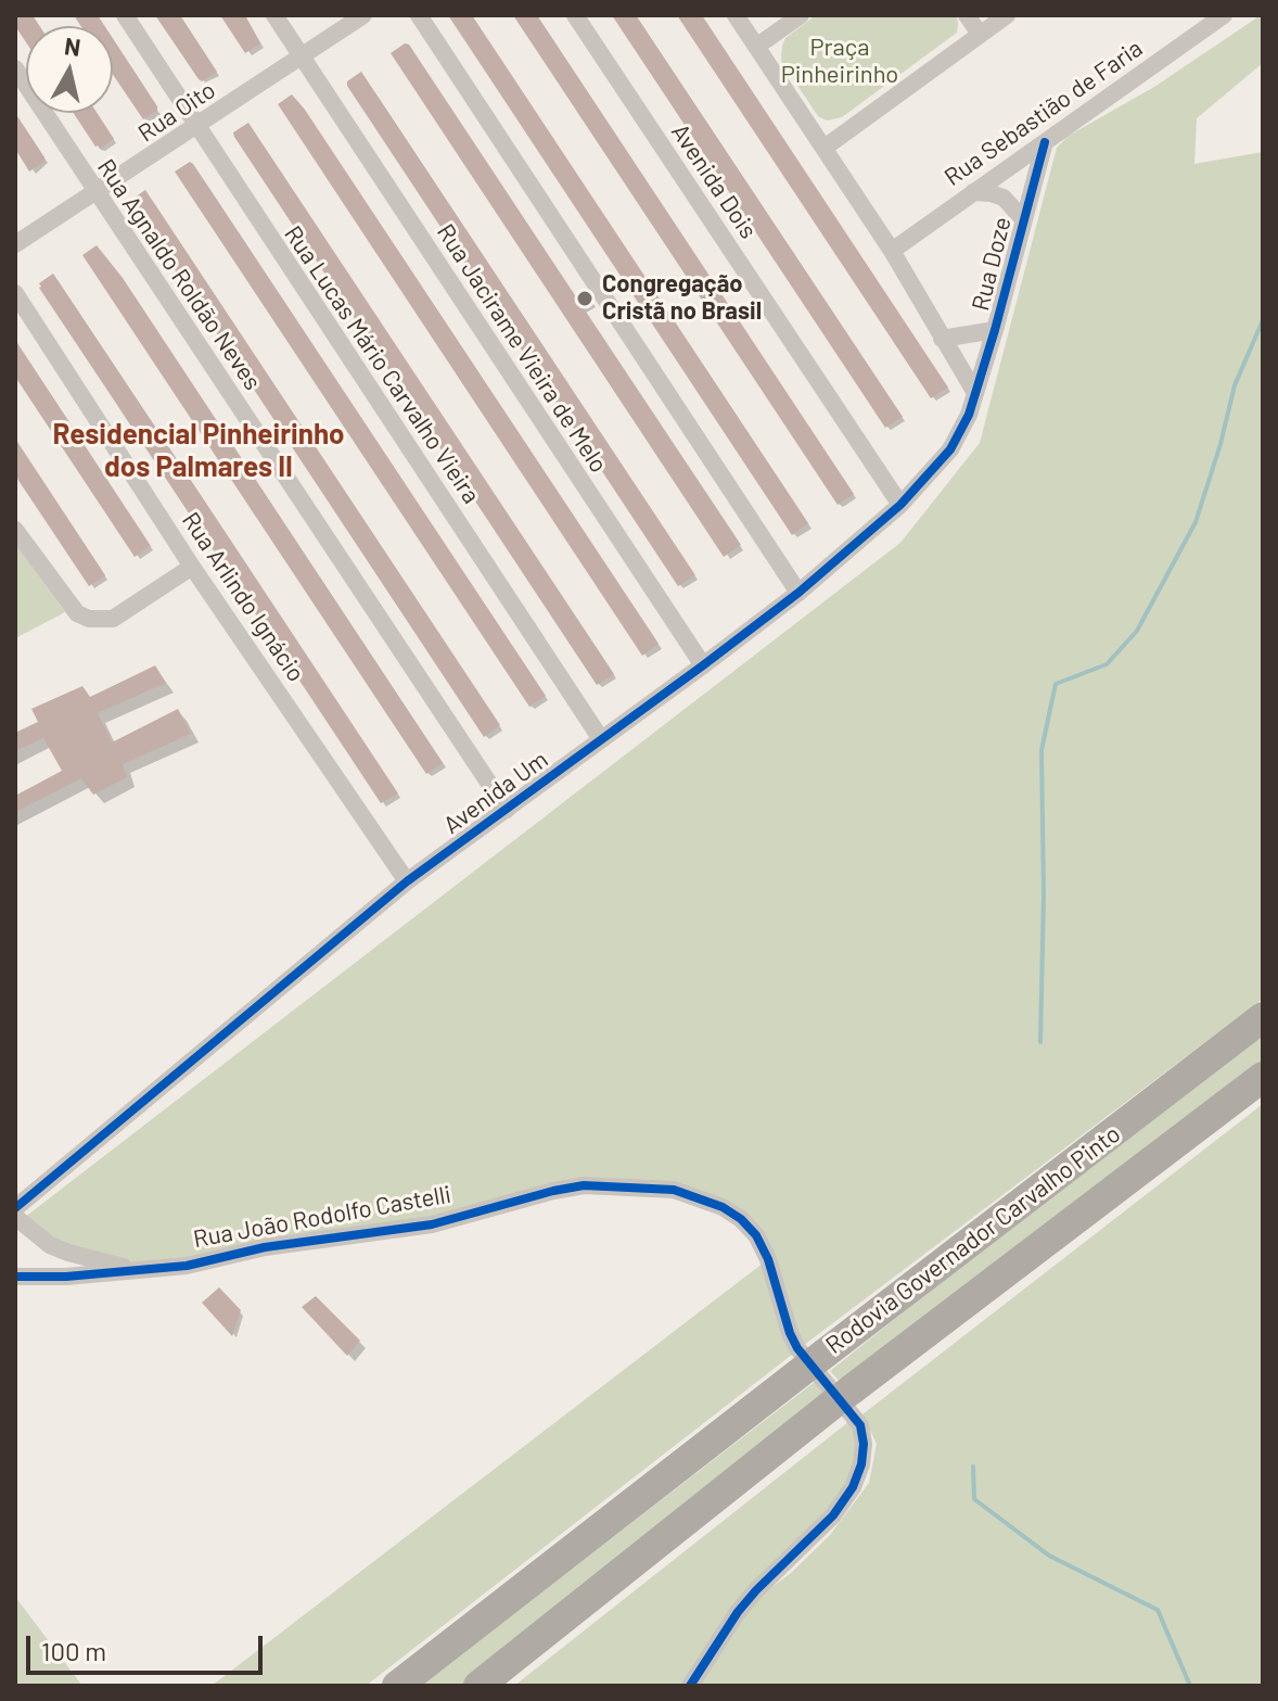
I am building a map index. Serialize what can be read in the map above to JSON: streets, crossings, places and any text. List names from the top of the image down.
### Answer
{
  "streets": {
    "highway": ["Rodovia Governador Carvalho Pinto"],
    "street": [
      "Rua Oito",
      "Rua Sebastião de Faria",
      "Avenida Dois",
      "Rua Doze",
      "Rua Agnaldo Roldão Neves",
      "Rua Jacirame Vieira de Melo",
      "Rua Lucas Mário Carvalho Vieira",
      "Rua Arlindo Ignácio",
      "Avenida Um",
      "Rua João Rodolfo Castelli"
    ]
  },
  "crossings": [
    ["Rua Oito", "Rua Agnaldo Roldão Neves"],
    ["Rua Oito", "Rua Jacirame Vieira de Melo"],
    ["Rua Oito", "Rua Lucas Mário Carvalho Vieira"],
    ["Rua Sebastião de Faria", "Rua Doze"],
    ["Avenida Dois", "Avenida Um"],
    ["Rua Doze", "Avenida Um"],
    ["Rua Agnaldo Roldão Neves", "Avenida Um"],
    ["Rua Jacirame Vieira de Melo", "Avenida Um"],
    ["Rua Lucas Mário Carvalho Vieira", "Avenida Um"],
    ["Rua Arlindo Ignácio", "Avenida Um"]
  ],
  "districts": ["Residencial Pinheirinho dos Palmares II"],
  "parks": ["Praça Pinheirinho"],
  "places": ["Congregação Cristã no Brasil"],
  "scale_bar": "100 m",
  "north": "top"
}
